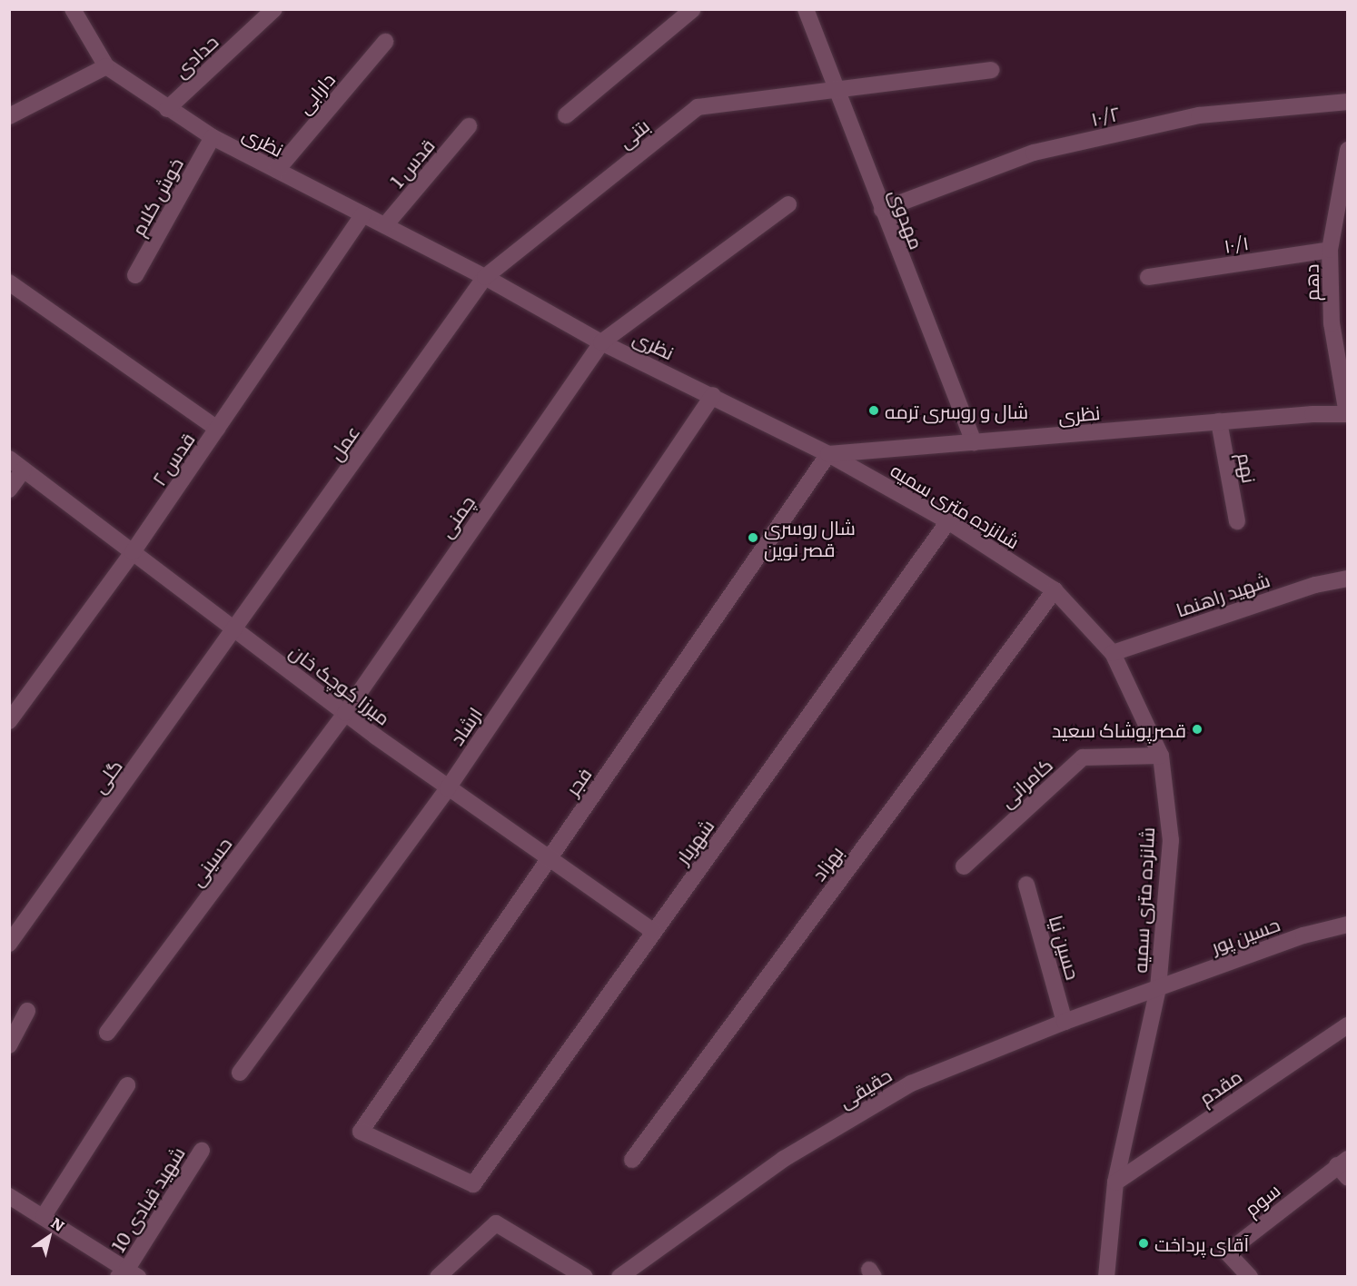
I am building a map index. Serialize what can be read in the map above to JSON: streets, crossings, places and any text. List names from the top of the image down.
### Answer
{
  "streets": {
    "street": [
      "حدادی",
      "دارابی",
      "۱۰/۲",
      "بتنی",
      "نظری",
      "قدس 1",
      "خوش کلام",
      "مهدوی",
      "۱۰/۱",
      "دهم",
      "عمل",
      "قدس ۲",
      "نهم",
      "شانزده متری سمیه",
      "چمنی",
      "شهید راهنما",
      "میرزا کوچک خان",
      "ارشاد",
      "گلی",
      "فجر",
      "کامرانی",
      "شهریار",
      "حسینی",
      "بهزاد",
      "حسین پور",
      "حسین نیا",
      "مقدم",
      "حقیقی",
      "شهید قبادی 10",
      "سوم"
    ]
  },
  "crossings": [
    ["حدادی", "نظری"],
    ["دارابی", "نظری"],
    ["۱۰/۲", "مهدوی"],
    ["بتنی", "نظری"],
    ["بتنی", "مهدوی"],
    ["بتنی", "عمل"],
    ["نظری", "قدس 1"],
    ["نظری", "خوش کلام"],
    ["نظری", "مهدوی"],
    ["نظری", "دهم"],
    ["نظری", "عمل"],
    ["نظری", "قدس ۲"],
    ["نظری", "نهم"],
    ["نظری", "شانزده متری سمیه"],
    ["نظری", "چمنی"],
    ["نظری", "ارشاد"],
    ["نظری", "فجر"],
    ["۱۰/۱", "دهم"],
    ["عمل", "میرزا کوچک خان"],
    ["عمل", "گلی"],
    ["قدس ۲", "میرزا کوچک خان"],
    ["شانزده متری سمیه", "شهید راهنما"],
    ["شانزده متری سمیه", "فجر"],
    ["شانزده متری سمیه", "کامرانی"],
    ["شانزده متری سمیه", "شهریار"],
    ["شانزده متری سمیه", "بهزاد"],
    ["شانزده متری سمیه", "حسین پور"],
    ["شانزده متری سمیه", "مقدم"],
    ["شانزده متری سمیه", "حقیقی"],
    ["چمنی", "میرزا کوچک خان"],
    ["چمنی", "حسینی"],
    ["میرزا کوچک خان", "ارشاد"],
    ["میرزا کوچک خان", "گلی"],
    ["میرزا کوچک خان", "فجر"],
    ["میرزا کوچک خان", "شهریار"],
    ["میرزا کوچک خان", "حسینی"],
    ["فجر", "شهریار"],
    ["حسین پور", "حقیقی"],
    ["حسین نیا", "حقیقی"]
  ],
  "places": [
    "شال و روسری ترمه",
    "شال روسری قصر نوین",
    "قصرپوشاک سعید",
    "آقای پرداخت"
  ],
  "north": "top right"
}
